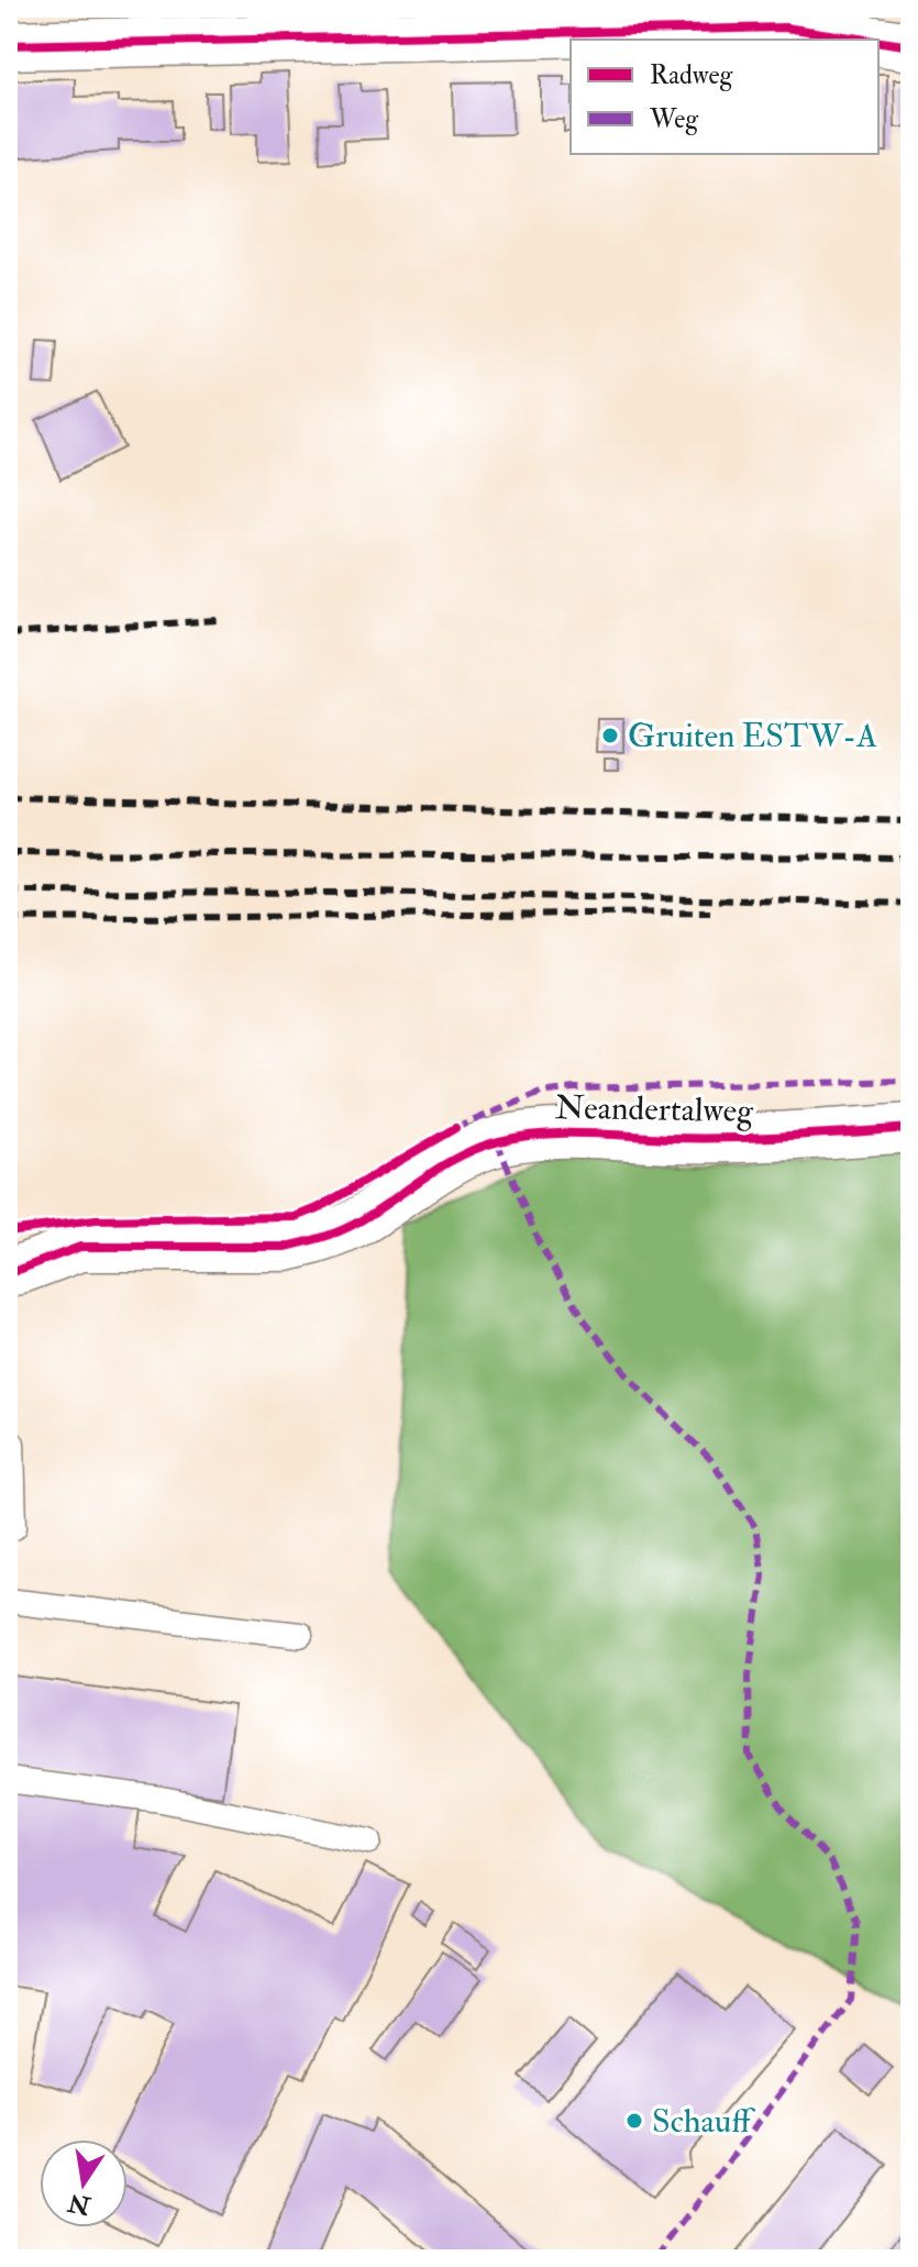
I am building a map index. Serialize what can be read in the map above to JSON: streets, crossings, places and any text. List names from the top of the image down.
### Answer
{
  "streets": {
    "street": ["Neandertalweg"]
  },
  "places": ["Gruiten ESTW-A", "Schauff"],
  "legend": ["Radweg", "Weg"],
  "north": "bottom"
}
